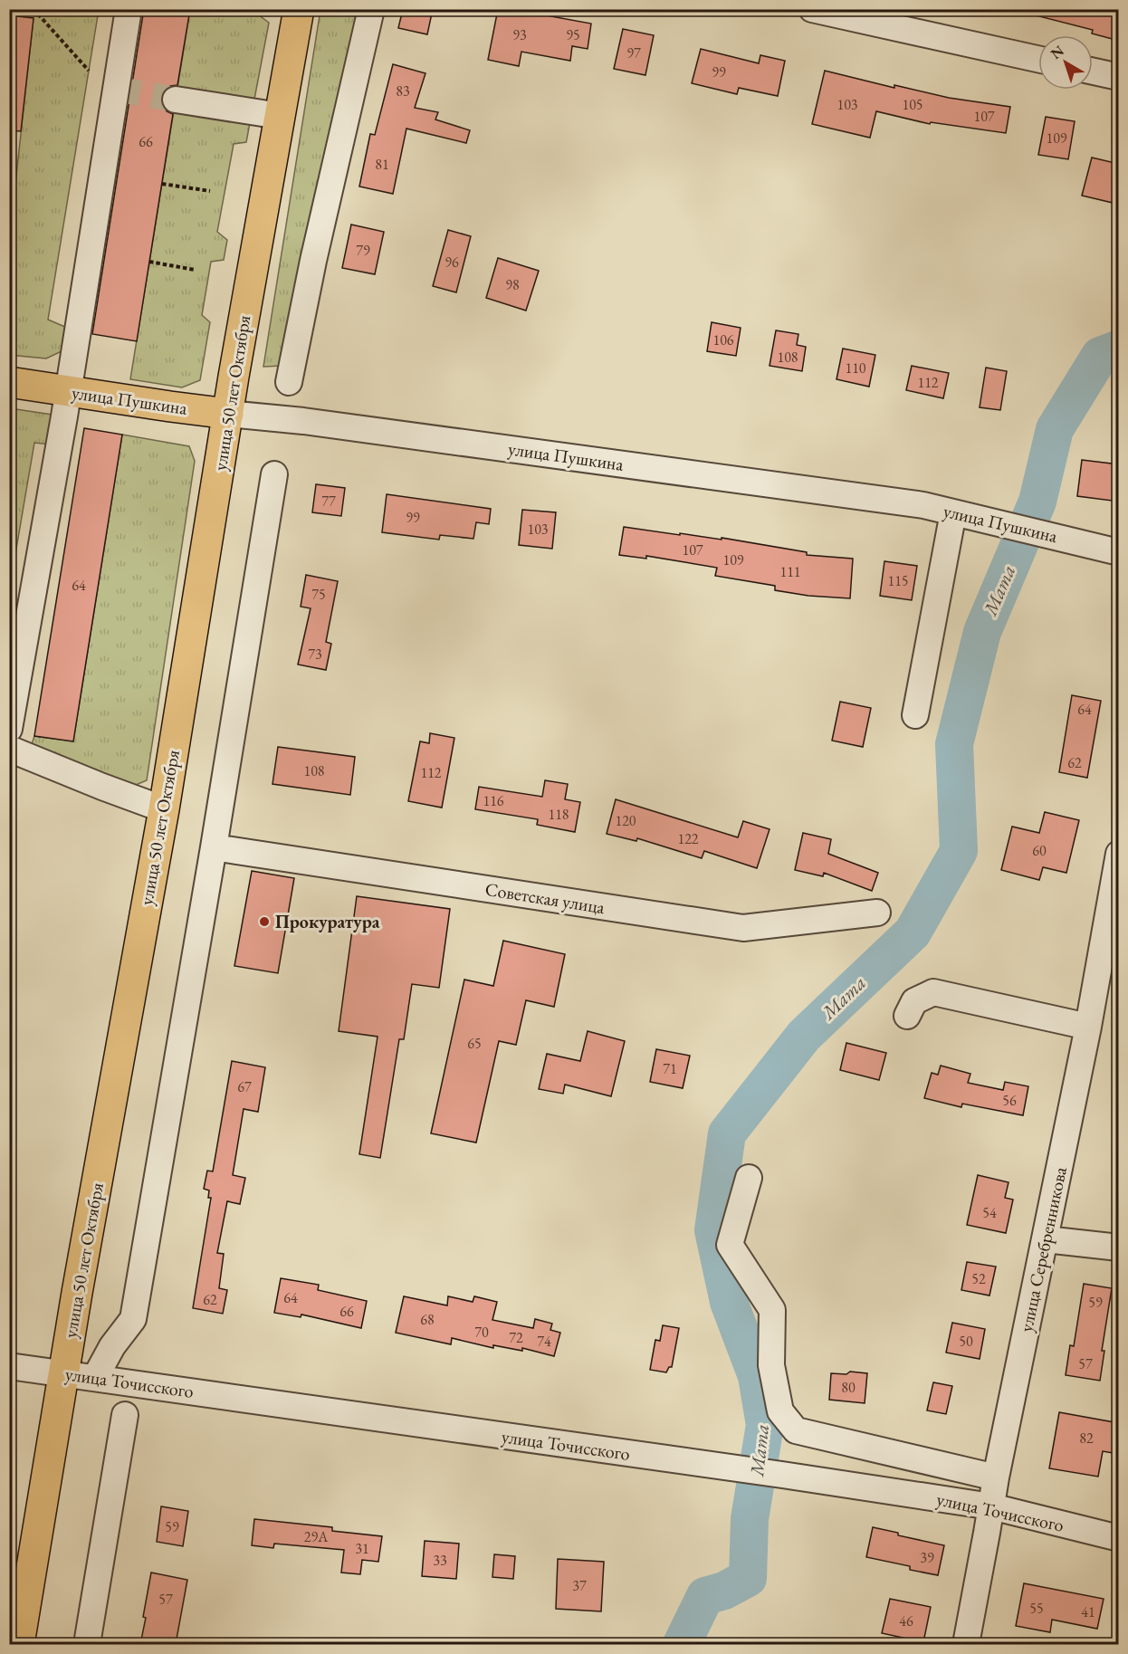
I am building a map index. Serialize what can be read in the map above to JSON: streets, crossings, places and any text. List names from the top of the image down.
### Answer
{
  "streets": {
    "main road": ["улица 50 лет Октября", "улица Пушкина"],
    "street": ["Советская улица", "улица Серебренникова", "улица Точисского"]
  },
  "crossings": [
    ["улица 50 лет Октября", "улица Пушкина"],
    ["улица 50 лет Октября", "улица Точисского"],
    ["улица Серебренникова", "улица Точисского"]
  ],
  "water": ["Мата"],
  "places": ["Прокуратура"],
  "house_numbers": [
    "93",
    "95",
    "97",
    "99",
    "83",
    "103",
    "105",
    "107",
    "109",
    "66",
    "81",
    "79",
    "96",
    "98",
    "106",
    "108",
    "110",
    "112",
    "77",
    "99",
    "103",
    "107",
    "109",
    "111",
    "115",
    "64",
    "75",
    "73",
    "64",
    "62",
    "108",
    "112",
    "116",
    "118",
    "120",
    "122",
    "60",
    "65",
    "71",
    "67",
    "56",
    "54",
    "52",
    "64",
    "62",
    "59",
    "66",
    "68",
    "70",
    "72",
    "74",
    "50",
    "57",
    "80",
    "82",
    "59",
    "29А",
    "31",
    "39",
    "33",
    "37",
    "57",
    "55",
    "41",
    "46"
  ],
  "north": "top left"
}
